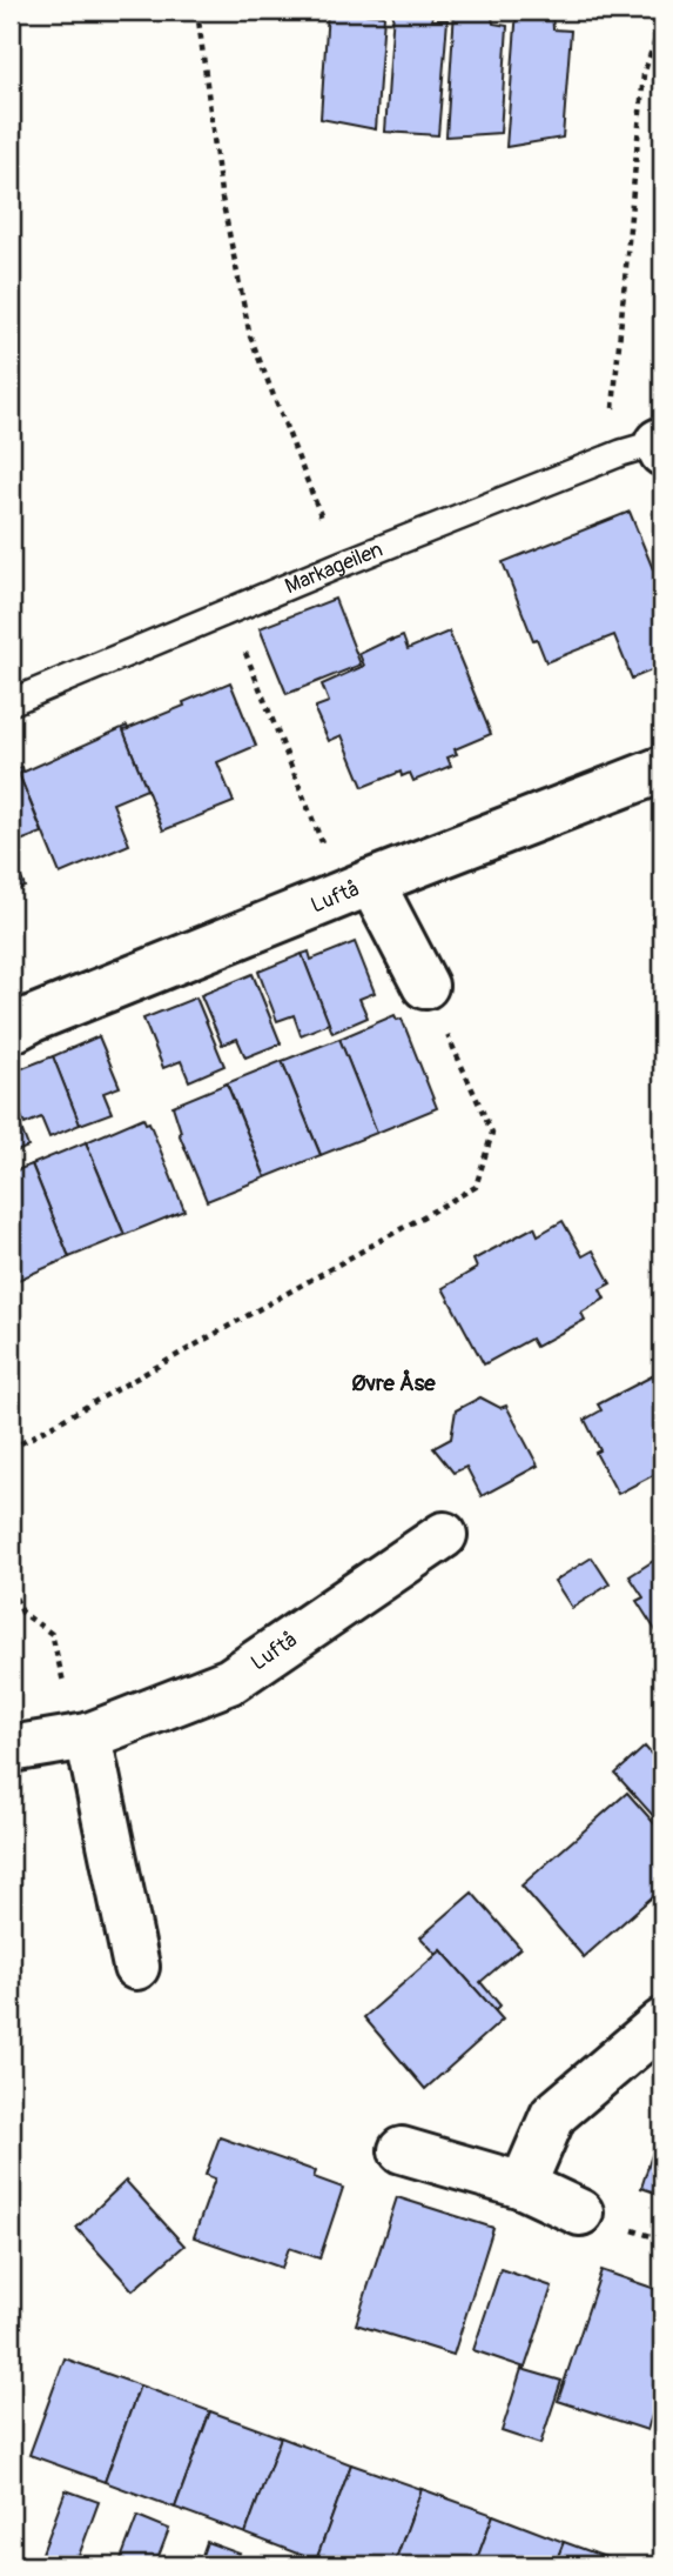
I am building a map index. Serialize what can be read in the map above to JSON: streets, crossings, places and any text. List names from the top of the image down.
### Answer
{
  "streets": {
    "street": ["Luftå"],
    "lane": ["Markageilen"]
  },
  "districts": ["Øvre Åse"]
}
